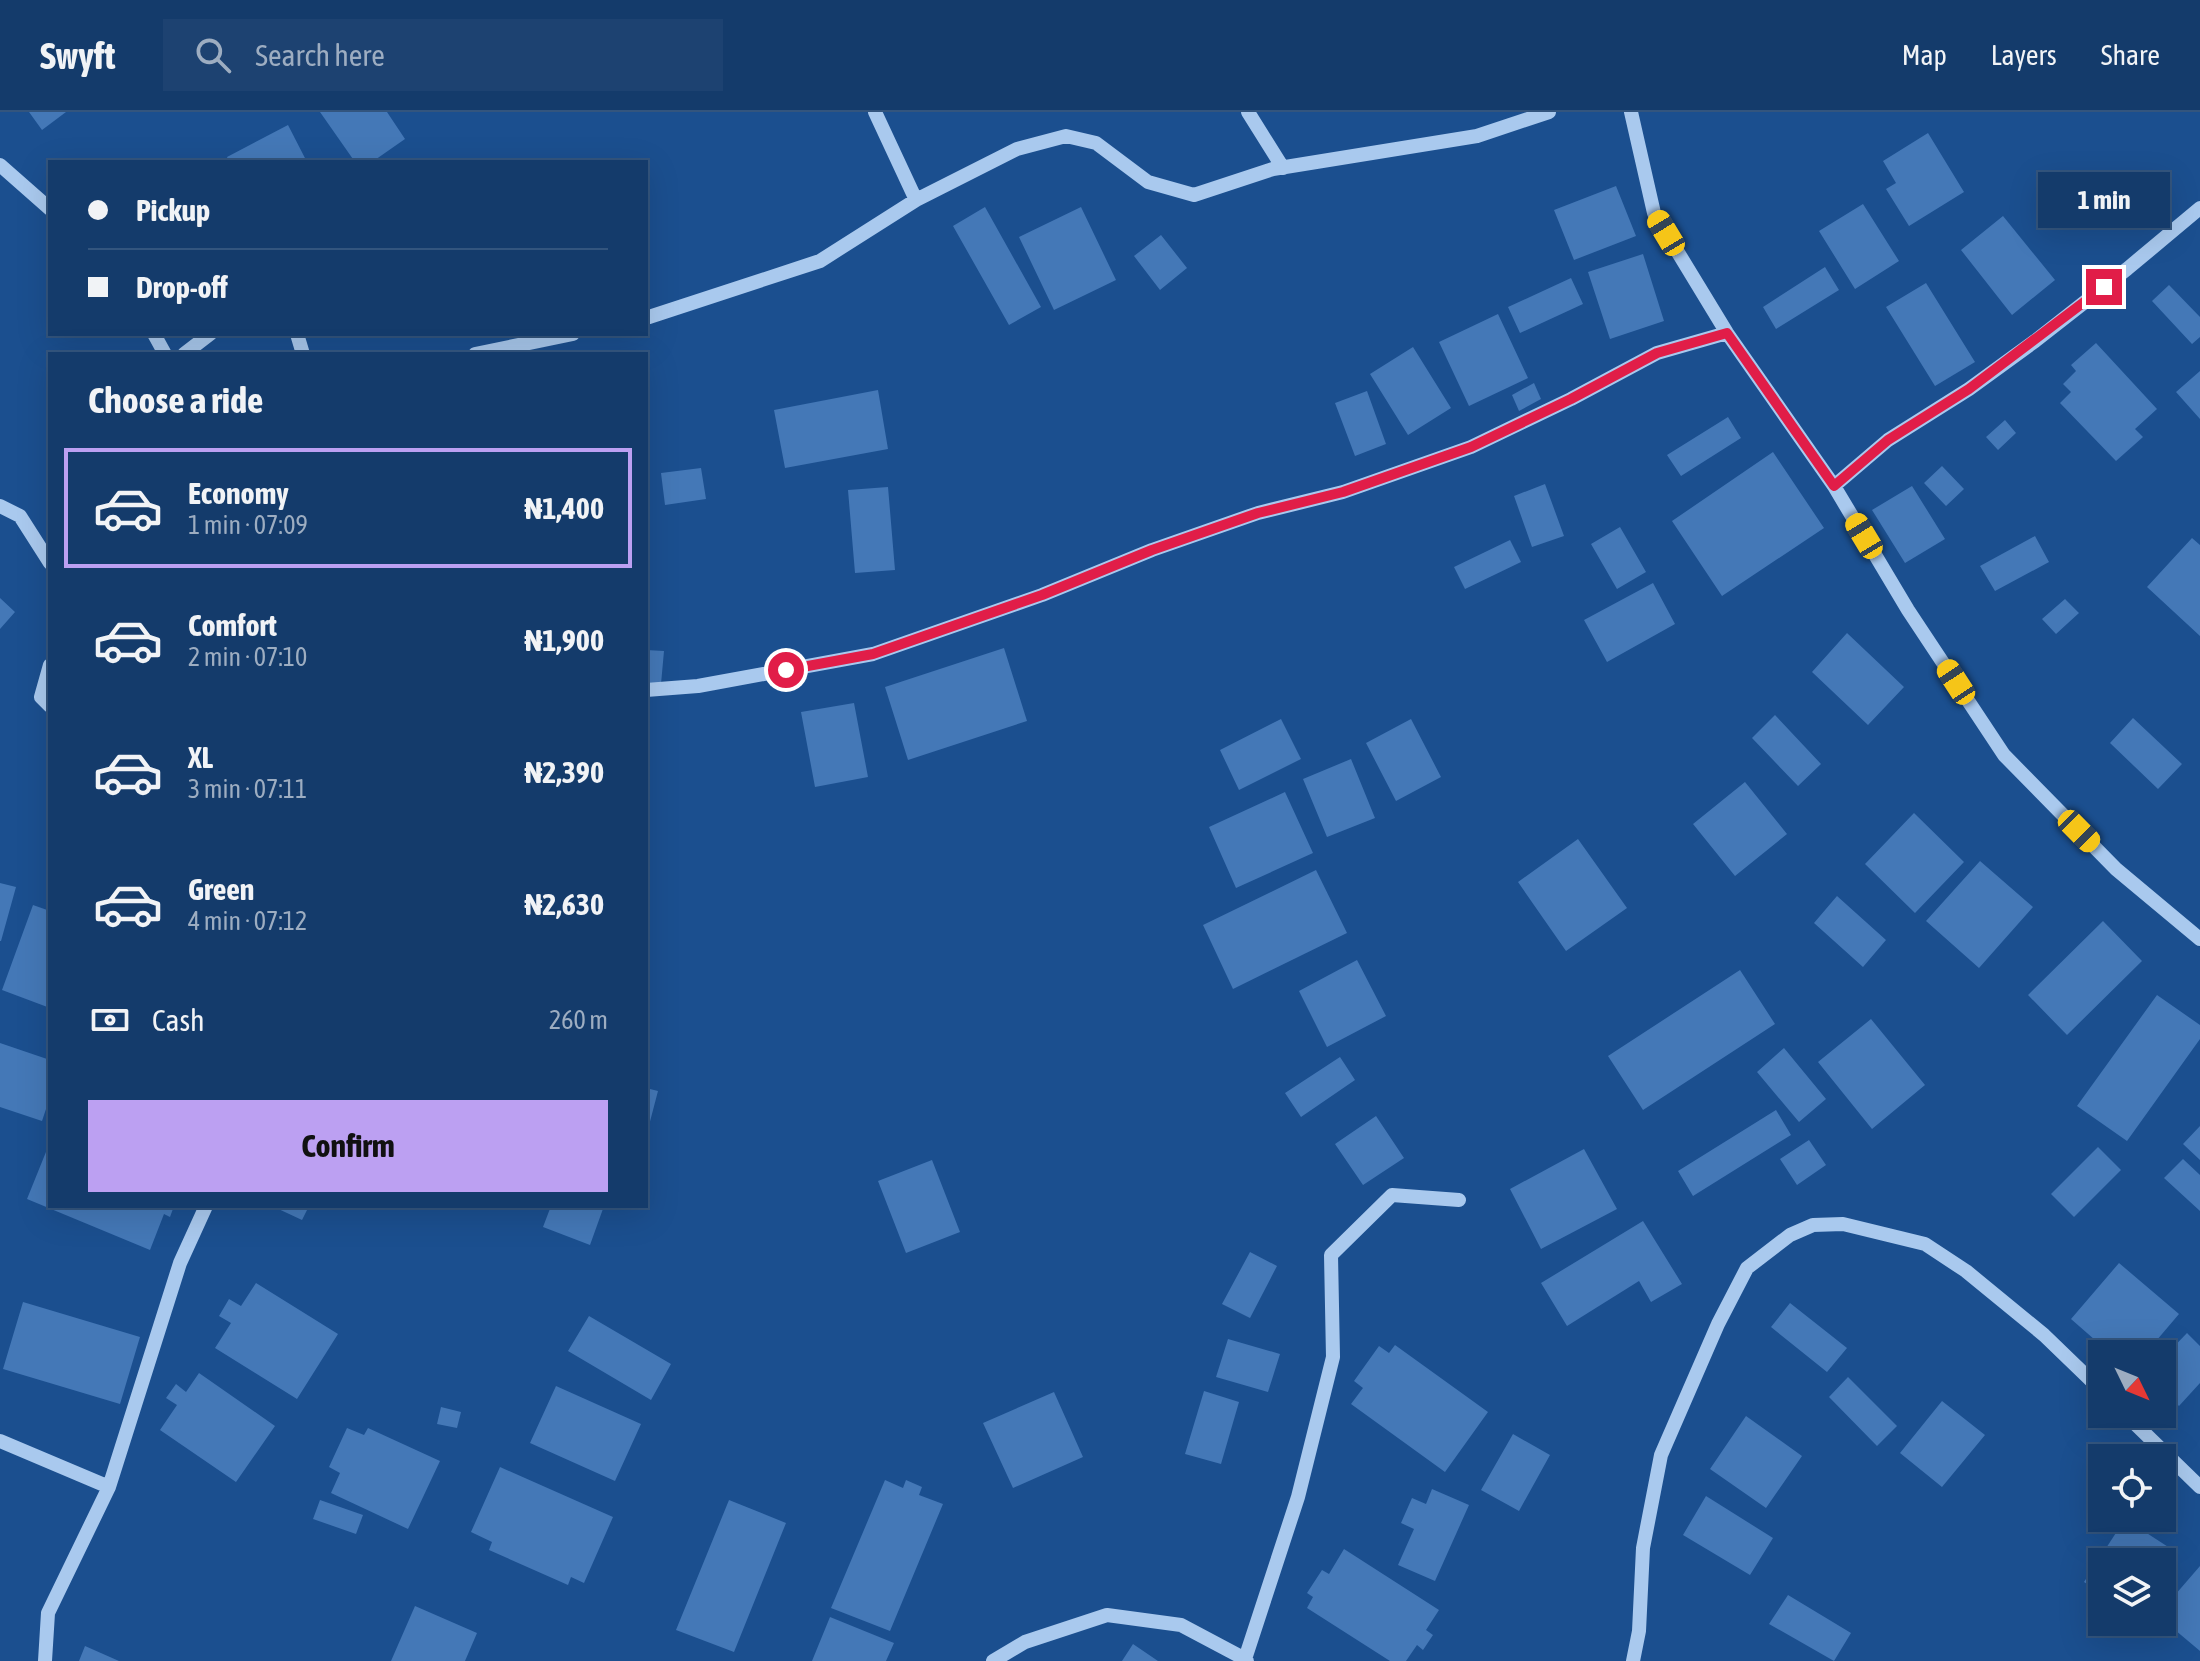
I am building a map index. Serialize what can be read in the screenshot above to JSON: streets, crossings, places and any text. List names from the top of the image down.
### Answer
{
  "north": "bottom right",
  "page": {
    "header": "Swyft",
    "search": "Search here",
    "nav": ["Map", "Layers", "Share"],
    "banner": ["Pickup", "Drop-off"],
    "bubble": "1 min",
    "heading": "Choose a ride",
    "list": [
      {
        "name": "Economy",
        "note": "1 min · 07:09",
        "value": "₦1,400"
      },
      {
        "name": "Comfort",
        "note": "2 min · 07:10",
        "value": "₦1,900"
      },
      {
        "name": "XL",
        "note": "3 min · 07:11",
        "value": "₦2,390"
      },
      {
        "name": "Green",
        "note": "4 min · 07:12",
        "value": "₦2,630"
      }
    ],
    "pay": ["Cash", "260 m"],
    "buttons": "Confirm"
  }
}
